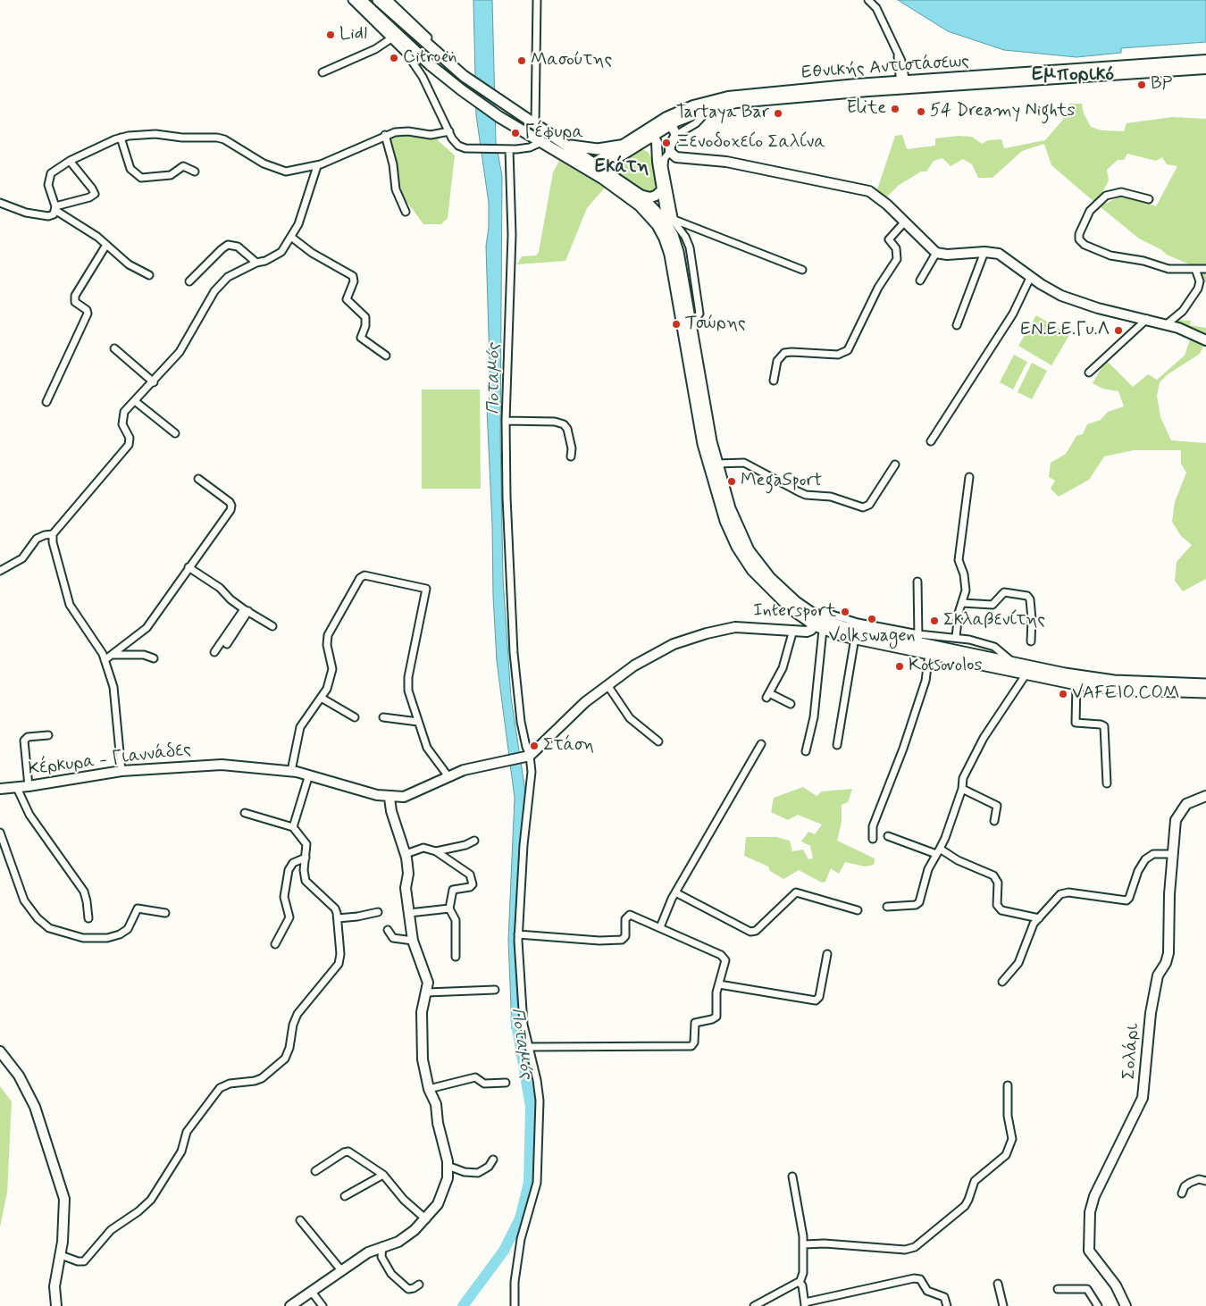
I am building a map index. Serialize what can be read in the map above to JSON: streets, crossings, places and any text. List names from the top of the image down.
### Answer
{
  "streets": {
    "main road": ["Εθνικής Αντιστάσεως", "Κέρκυρα - Γιαννάδες", "Σολάρι"]
  },
  "districts": ["Εμπορικό", "Εκάτη"],
  "water": ["Ποταμός"],
  "places": [
    "Lidl",
    "Citroën",
    "Μασούτης",
    "BP",
    "Elite",
    "54 Dreamy Nights",
    "Tartaya Bar",
    "Γέφυρα",
    "Ξενοδοχείο Σαλίνα",
    "Τσώρης",
    "ΕΝ.Ε.Ε.Γυ.Λ",
    "MegaSport",
    "Intersport",
    "Volkswagen",
    "Σκλαβενίτης",
    "Kotsovolos",
    "VAFEIO.COM",
    "Στάση"
  ]
}
